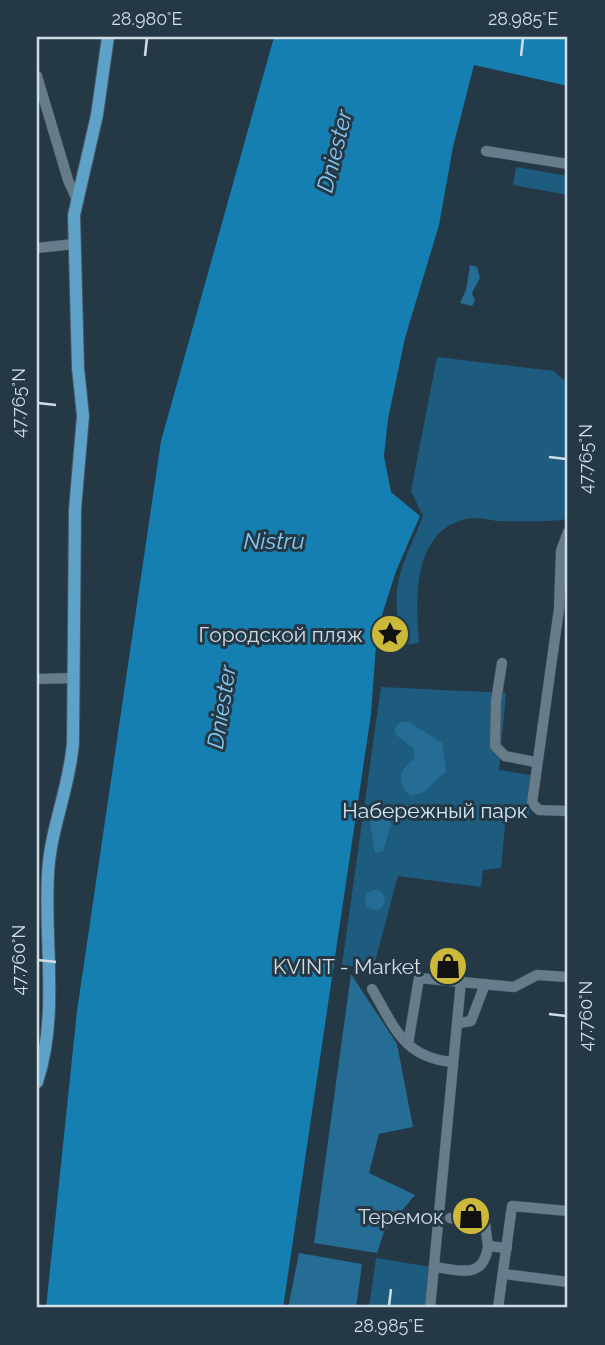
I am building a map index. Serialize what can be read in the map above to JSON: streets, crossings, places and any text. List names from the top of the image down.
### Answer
{
  "water": ["Dniester", "Nistru"],
  "parks": ["Набережный парк"],
  "places": {
    "place": ["Городской пляж"],
    "shop": ["KVINT - Market", "Теремок"]
  },
  "coordinates": [
    "28.980°E",
    "28.985°E",
    "47.765°N",
    "47.760°N"
  ]
}
